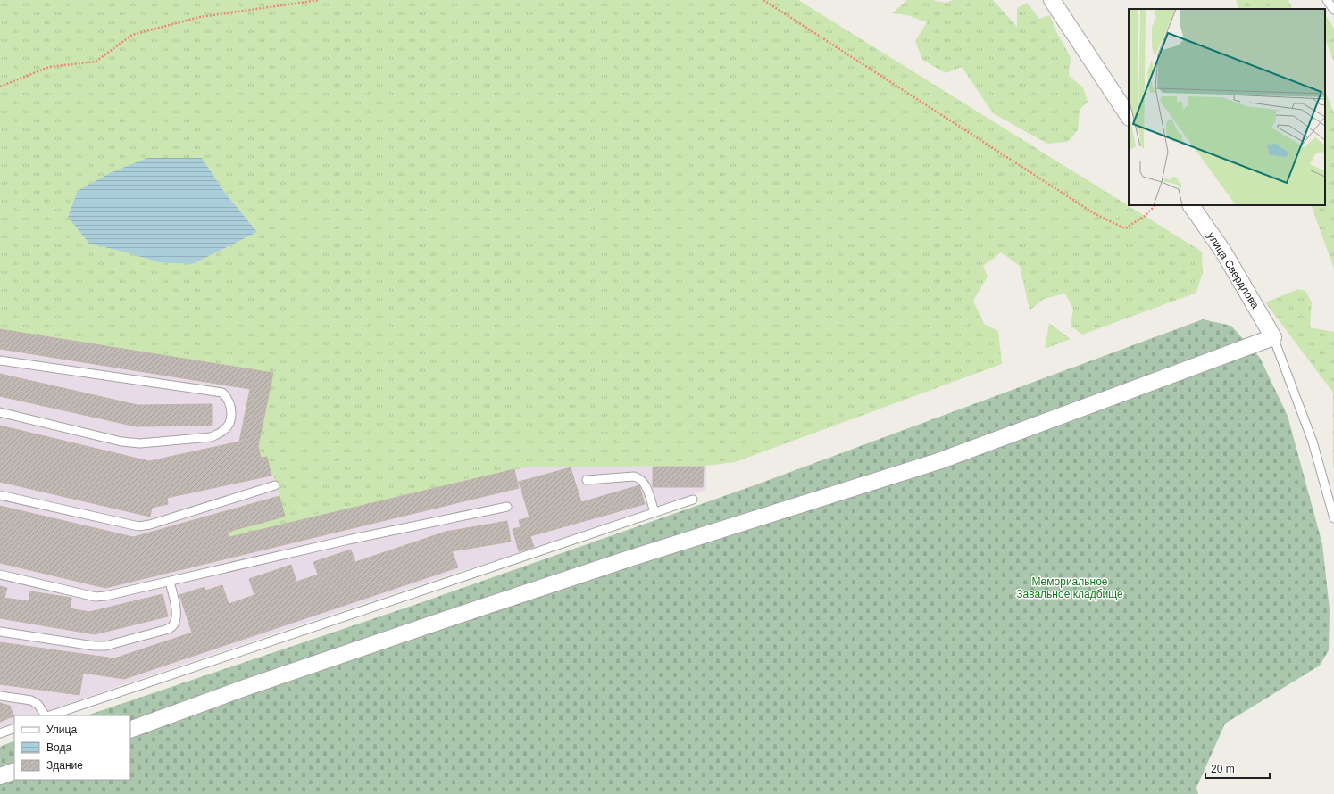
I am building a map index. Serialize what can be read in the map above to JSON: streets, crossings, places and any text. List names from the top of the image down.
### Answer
{
  "streets": {
    "street": ["улица Свердлова"]
  },
  "parks": ["Мемориальное Завальное кладбище"],
  "legend": ["Улица", "Вода", "Здание"],
  "scale_bar": "20 m"
}
